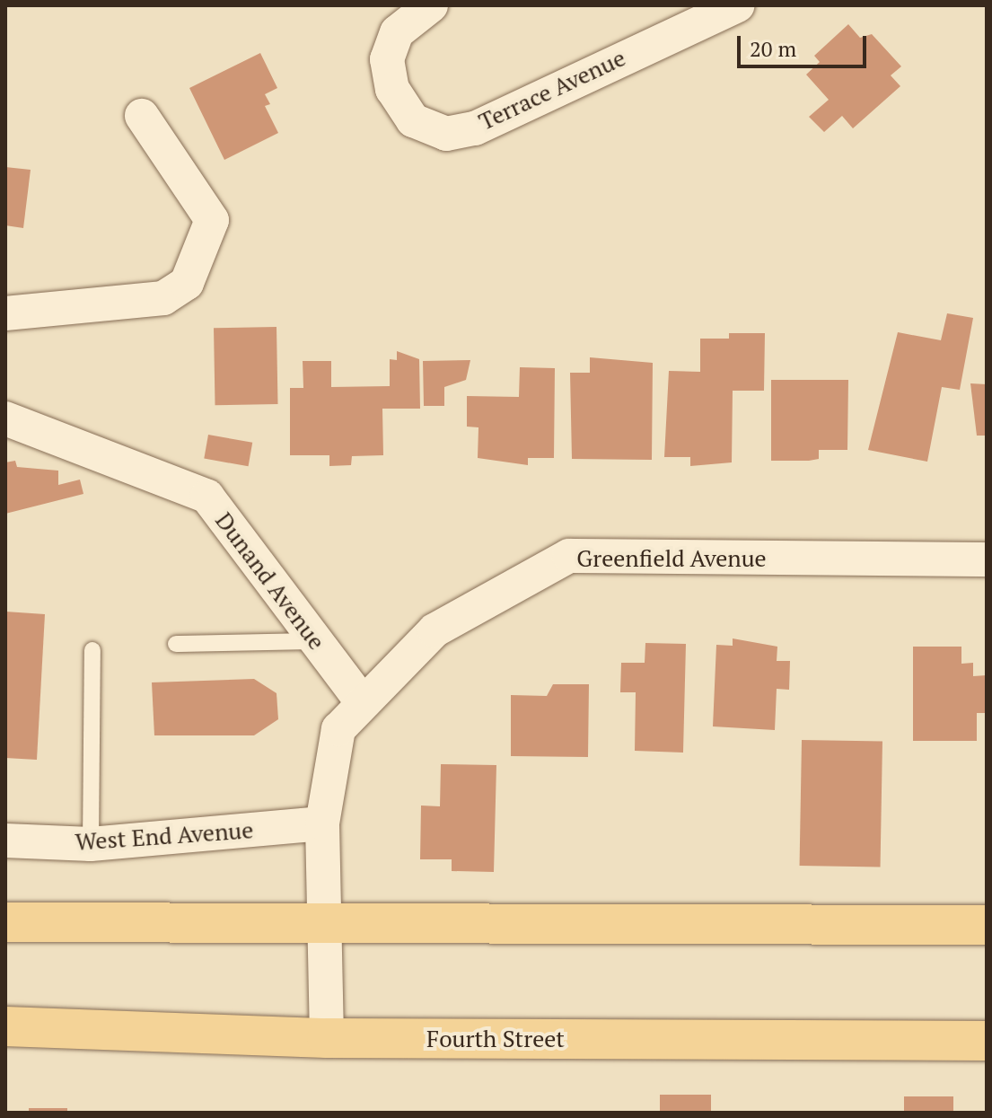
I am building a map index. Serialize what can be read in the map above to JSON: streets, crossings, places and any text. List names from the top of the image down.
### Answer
{
  "streets": {
    "main road": ["Fourth Street"],
    "street": [
      "Terrace Avenue",
      "Greenfield Avenue",
      "Dunand Avenue",
      "West End Avenue"
    ]
  },
  "crossings": [
    ["Greenfield Avenue", "Dunand Avenue"],
    ["Greenfield Avenue", "West End Avenue"],
    ["Greenfield Avenue", "Fourth Street"]
  ],
  "scale_bar": "20 m"
}
